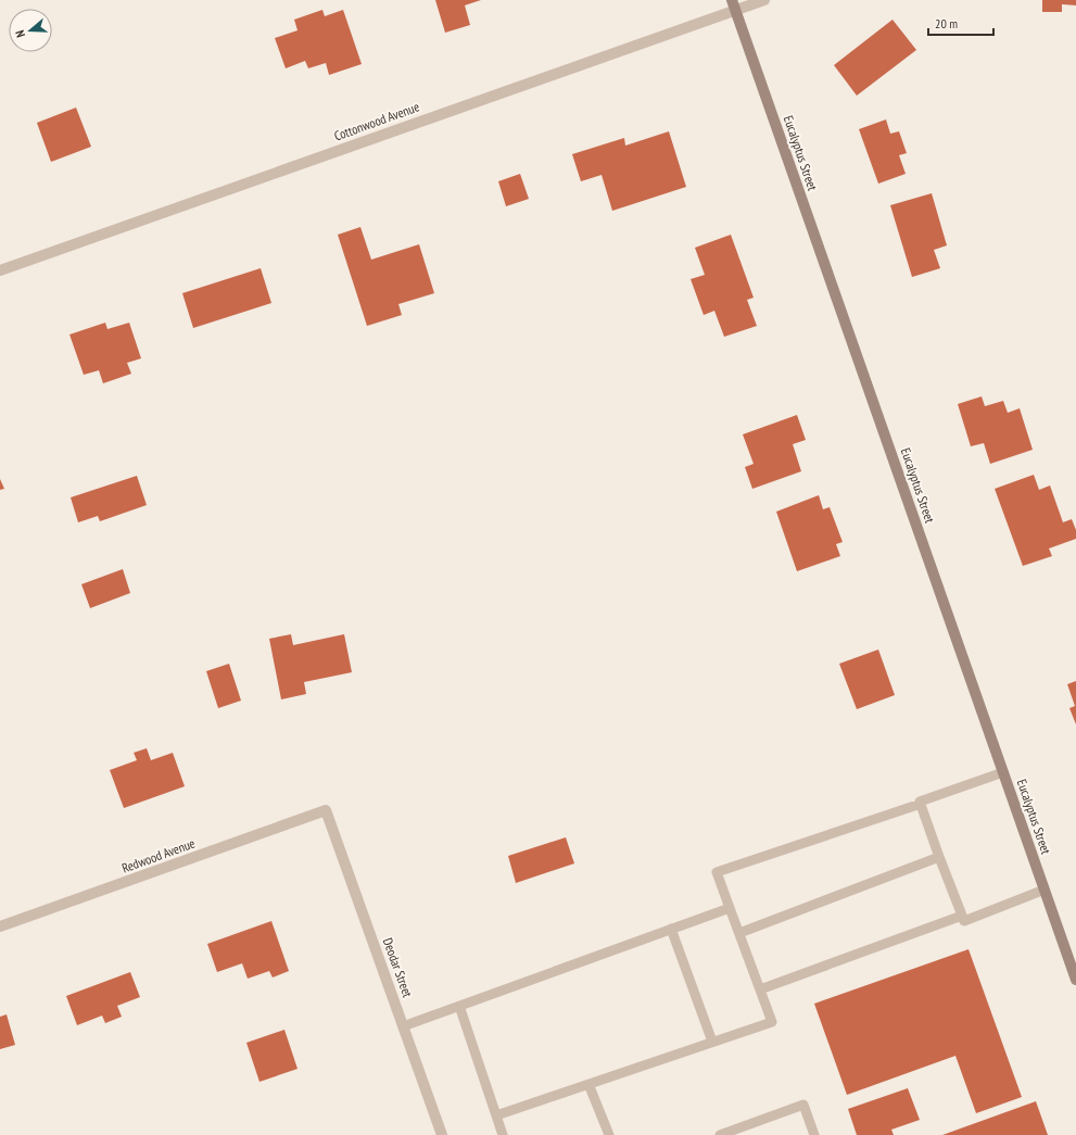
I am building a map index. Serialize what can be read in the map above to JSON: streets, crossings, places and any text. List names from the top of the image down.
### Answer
{
  "streets": {
    "main road": ["Eucalyptus Street"],
    "street": ["Cottonwood Avenue", "Redwood Avenue", "Deodar Street"]
  },
  "crossings": [
    ["Cottonwood Avenue", "Eucalyptus Street"],
    ["Redwood Avenue", "Deodar Street"]
  ],
  "scale_bar": "20 m",
  "north": "left"
}
